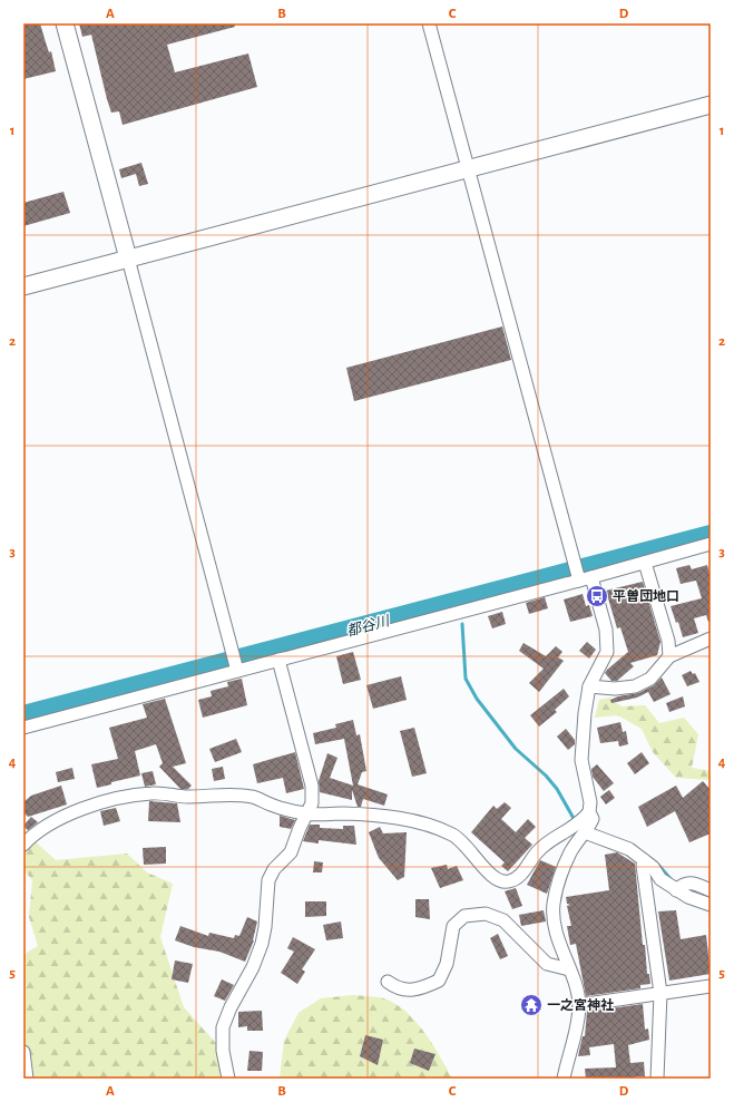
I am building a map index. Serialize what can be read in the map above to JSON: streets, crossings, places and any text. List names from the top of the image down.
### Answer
{
  "water": ["都谷川"],
  "places": {
    "bus stop": ["平曽団地口"],
    "temple": ["一之宮神社"]
  },
  "grid": {
    "columns": [
      "A",
      "B",
      "C",
      "D"
    ],
    "rows": [
      "1",
      "2",
      "3",
      "4",
      "5"
    ]
  }
}
